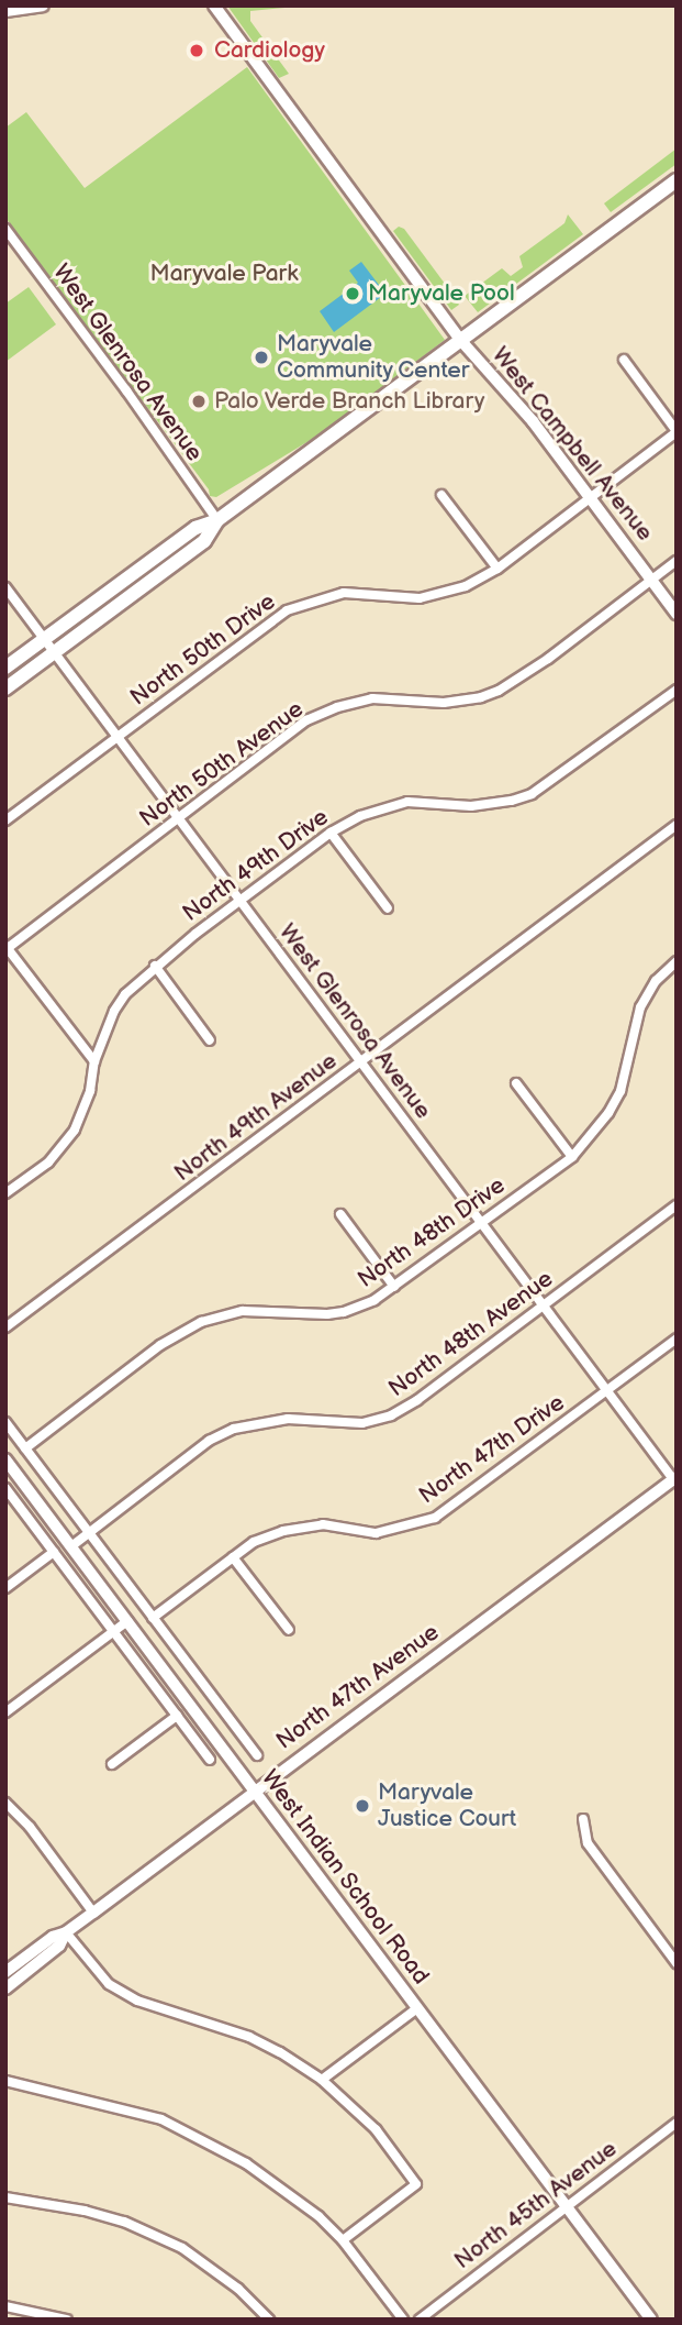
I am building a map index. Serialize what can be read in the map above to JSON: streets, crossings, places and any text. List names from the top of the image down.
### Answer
{
  "streets": {
    "main road": ["West Indian School Road"],
    "street": [
      "West Glenrosa Avenue",
      "West Campbell Avenue",
      "North 50th Drive",
      "North 50th Avenue",
      "North 49th Drive",
      "North 49th Avenue",
      "North 48th Drive",
      "North 48th Avenue",
      "North 47th Drive",
      "North 47th Avenue",
      "North 45th Avenue"
    ]
  },
  "crossings": [
    ["West Glenrosa Avenue", "North 50th Drive"],
    ["West Glenrosa Avenue", "North 50th Avenue"],
    ["West Glenrosa Avenue", "North 49th Drive"],
    ["West Glenrosa Avenue", "North 49th Avenue"],
    ["West Glenrosa Avenue", "North 48th Drive"],
    ["West Glenrosa Avenue", "North 48th Avenue"],
    ["West Glenrosa Avenue", "North 47th Drive"],
    ["West Glenrosa Avenue", "North 47th Avenue"],
    ["West Campbell Avenue", "North 50th Drive"],
    ["West Campbell Avenue", "North 50th Avenue"],
    ["North 48th Drive", "West Indian School Road"],
    ["North 48th Avenue", "West Indian School Road"],
    ["North 47th Drive", "West Indian School Road"],
    ["North 47th Avenue", "West Indian School Road"],
    ["West Indian School Road", "North 45th Avenue"]
  ],
  "parks": ["Maryvale Park"],
  "places": [
    "Cardiology",
    "Maryvale Pool",
    "Maryvale Community Center",
    "Palo Verde Branch Library",
    "Maryvale Justice Court"
  ]
}
